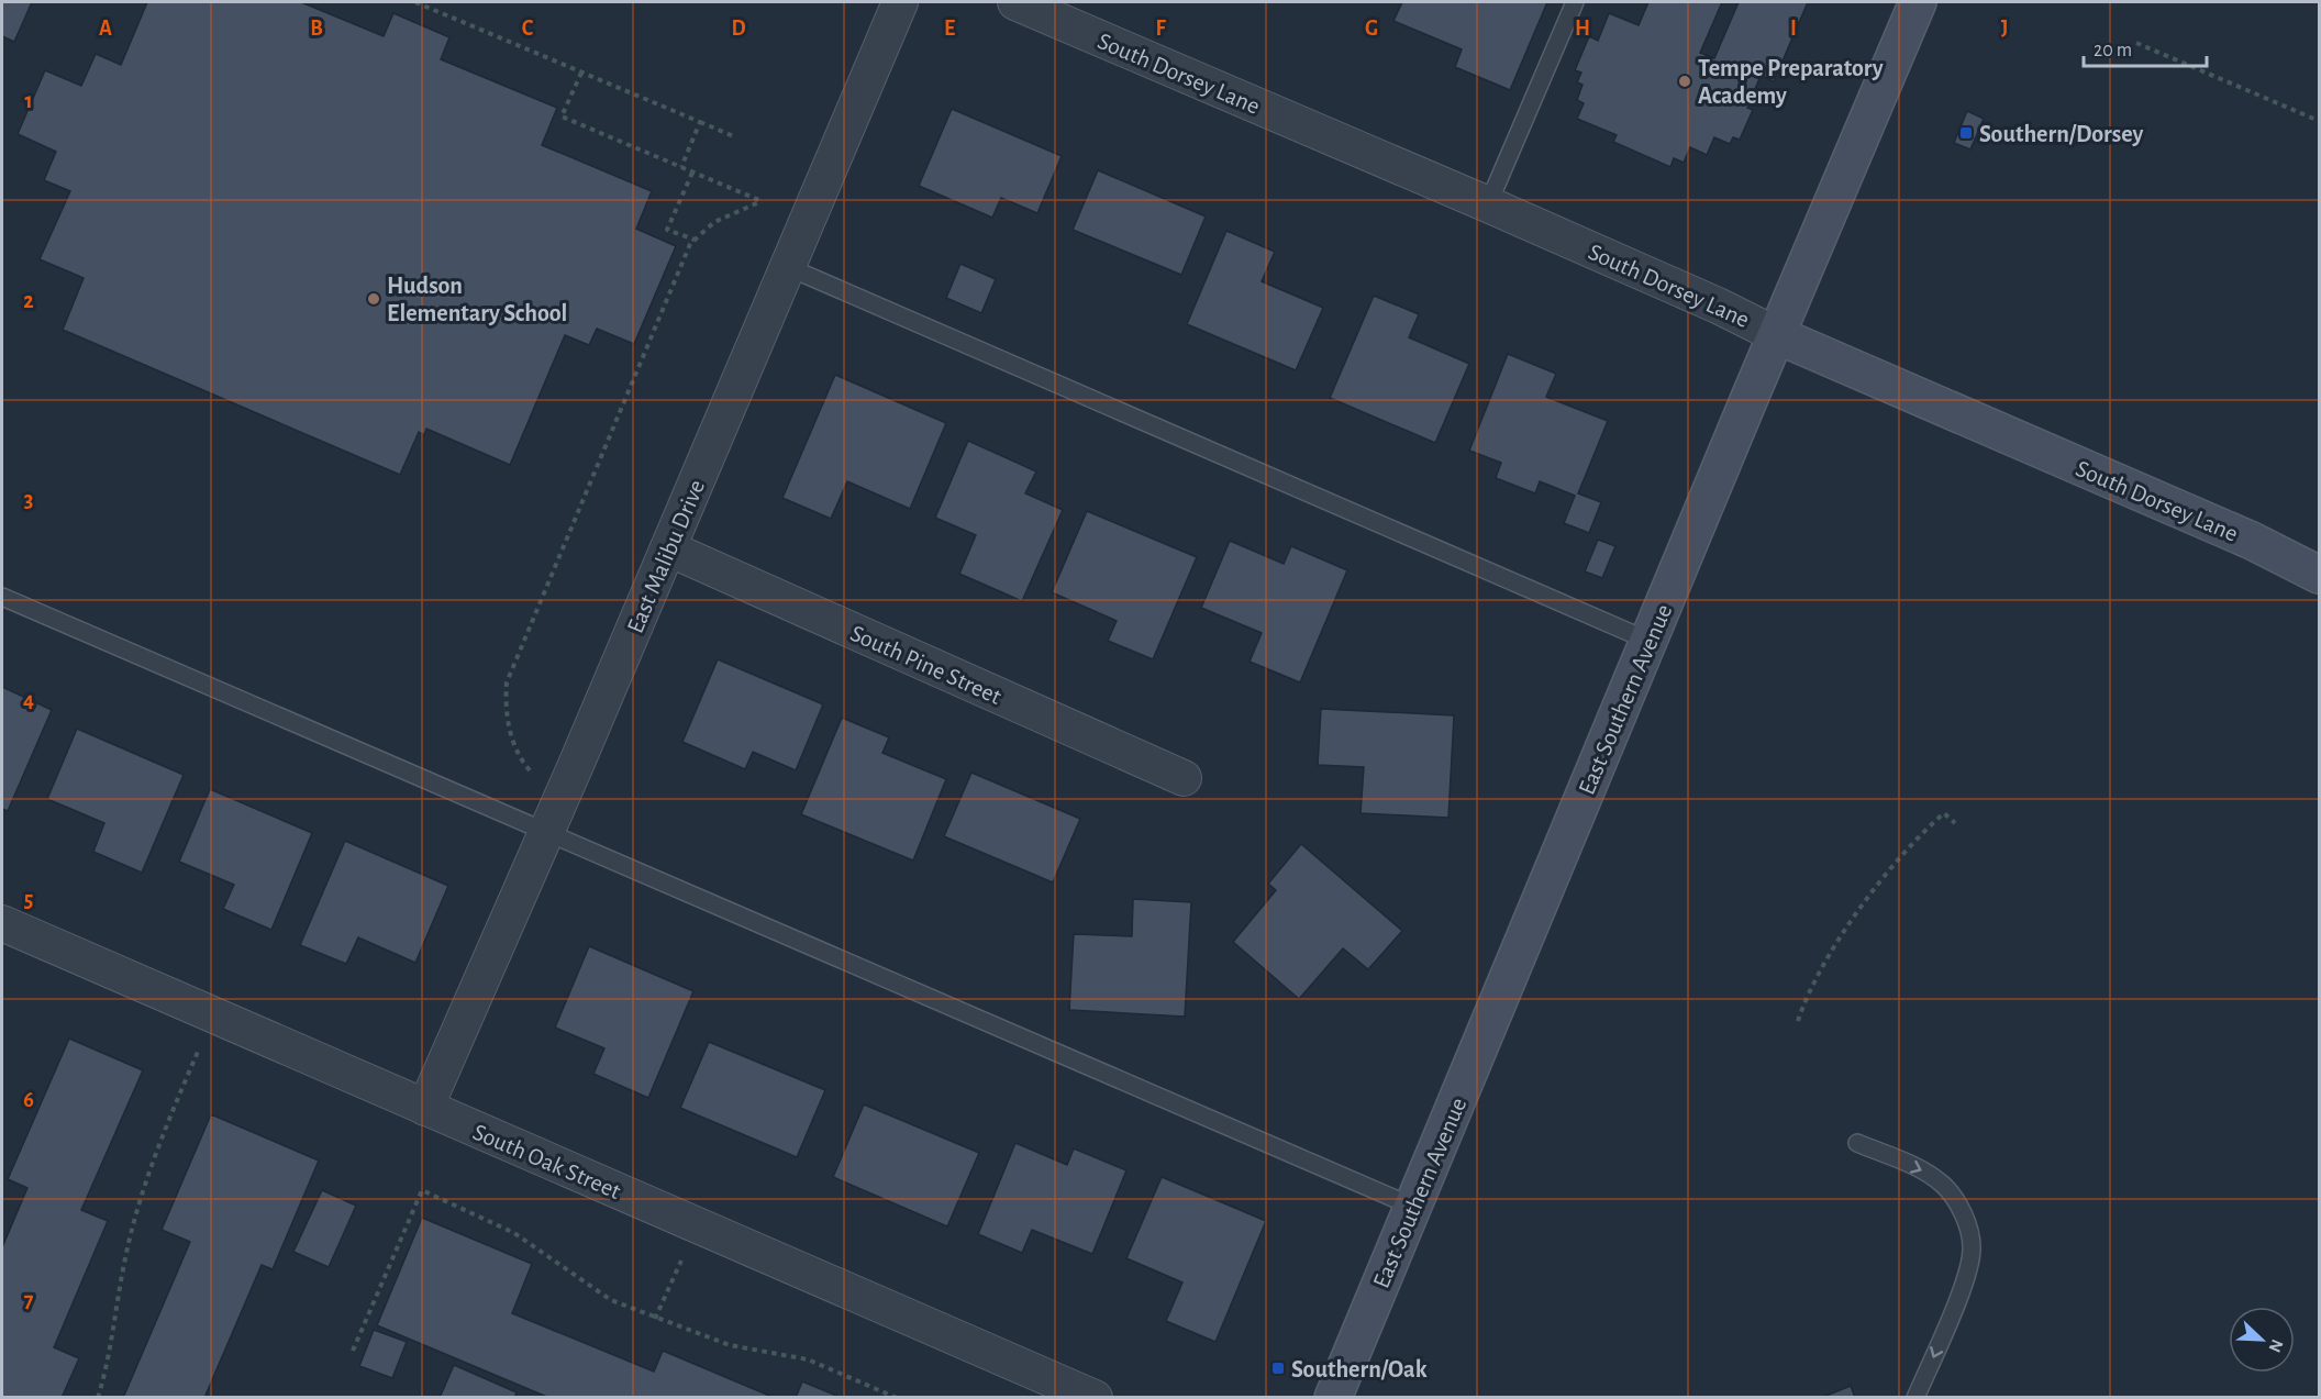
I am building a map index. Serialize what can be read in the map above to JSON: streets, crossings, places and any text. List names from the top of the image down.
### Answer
{
  "streets": {
    "main road": ["South Dorsey Lane", "East Southern Avenue"],
    "street": ["East Malibu Drive", "South Pine Street", "South Oak Street"]
  },
  "crossings": [
    ["South Dorsey Lane", "East Southern Avenue"],
    ["East Malibu Drive", "South Pine Street"],
    ["East Malibu Drive", "South Oak Street"]
  ],
  "places": {
    "other": ["Tempe Preparatory Academy", "Hudson Elementary School"],
    "transit": ["Southern/Dorsey", "Southern/Oak"]
  },
  "scale_bar": "20 m",
  "north": "bottom right",
  "grid": {
    "columns": [
      "A",
      "B",
      "C",
      "D",
      "E",
      "F",
      "G",
      "H",
      "I",
      "J"
    ],
    "rows": [
      "1",
      "2",
      "3",
      "4",
      "5",
      "6",
      "7"
    ]
  }
}
